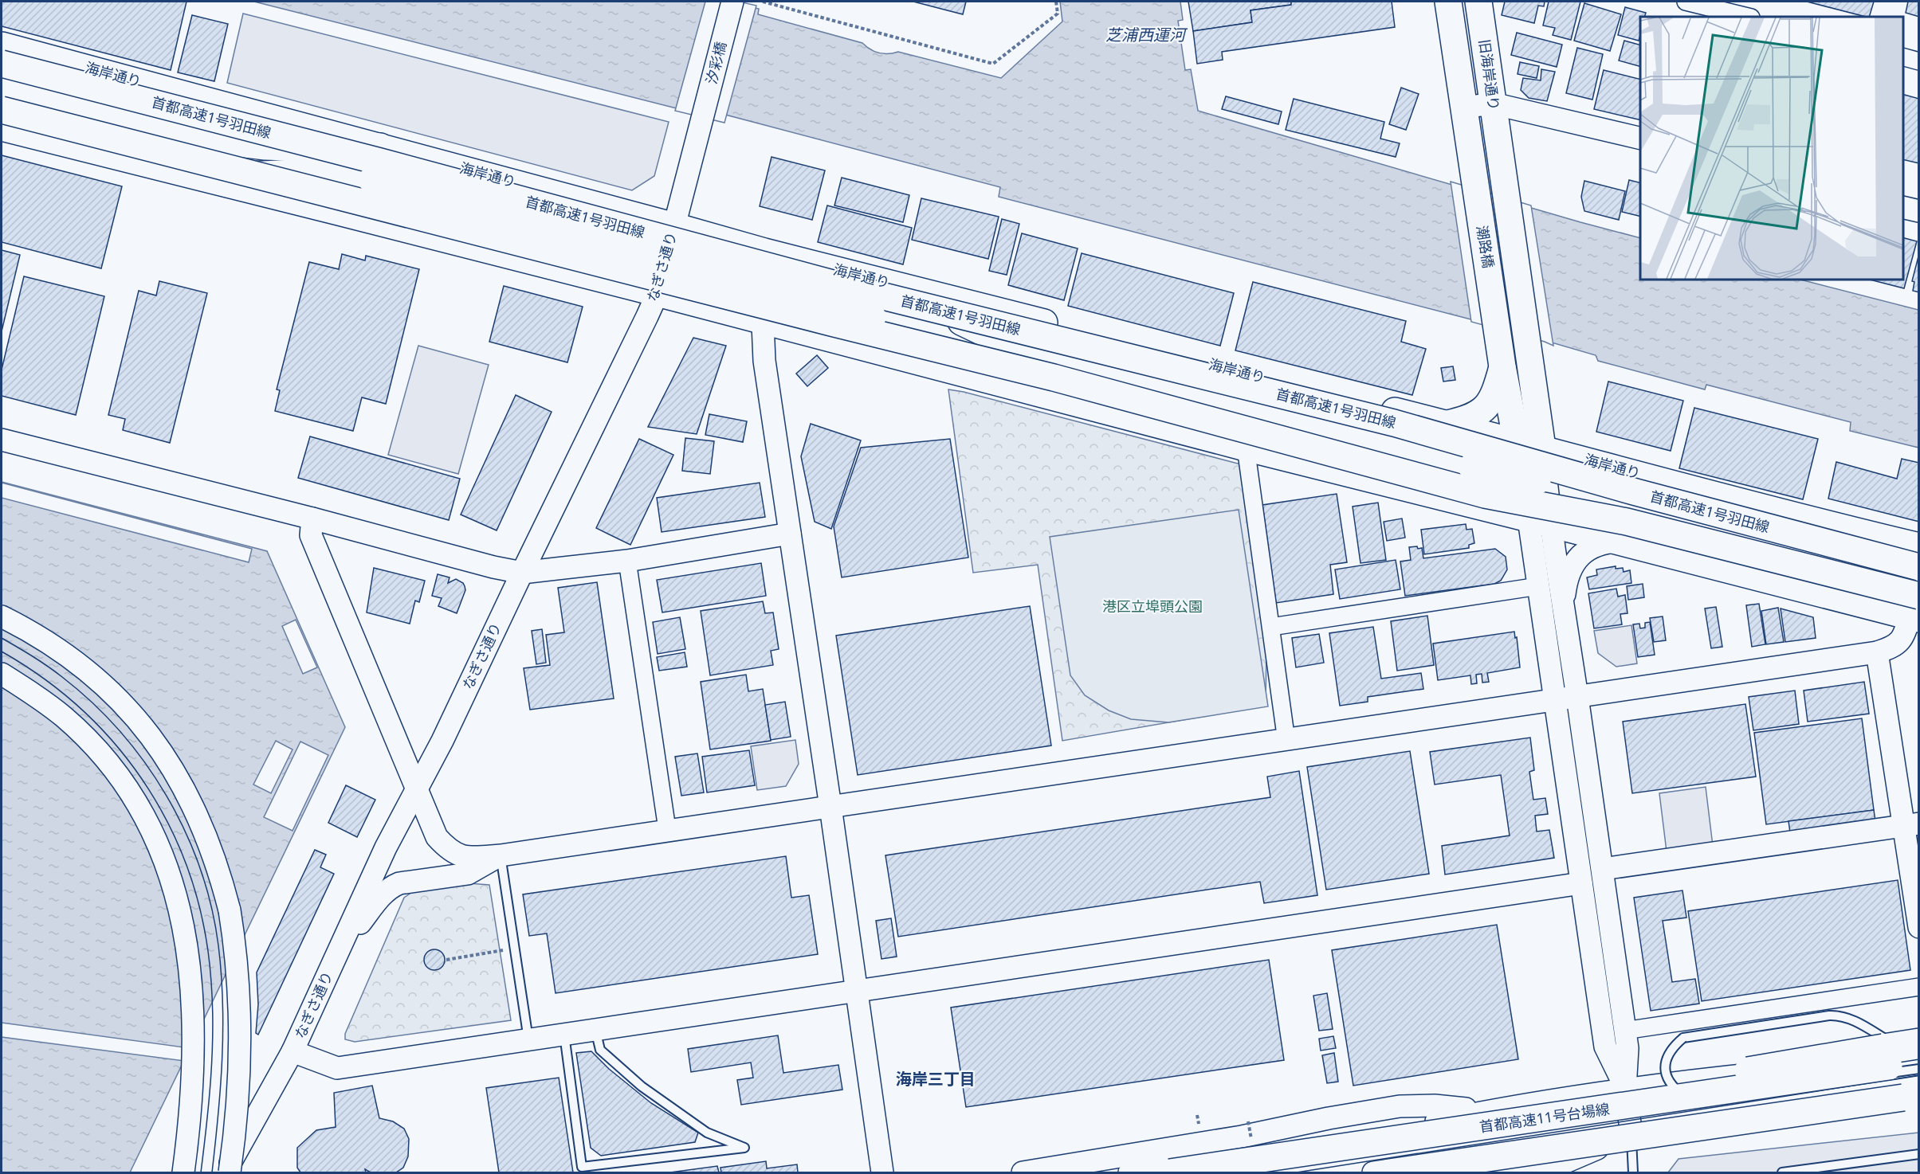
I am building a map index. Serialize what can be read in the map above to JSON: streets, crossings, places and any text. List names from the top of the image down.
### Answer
{
  "streets": {
    "main road": [
      "海岸通り",
      "旧海岸通り",
      "首都高速1号羽田線",
      "潮路橋",
      "首都高速11号台場線"
    ],
    "street": ["汐彩橋", "なぎさ通り"]
  },
  "crossings": [
    ["汐彩橋", "なぎさ通り"],
    ["海岸通り", "潮路橋"],
    ["海岸通り", "なぎさ通り"],
    ["旧海岸通り", "潮路橋"]
  ],
  "districts": ["海岸三丁目"],
  "water": ["芝浦西運河"],
  "parks": ["港区立埠頭公園"]
}
